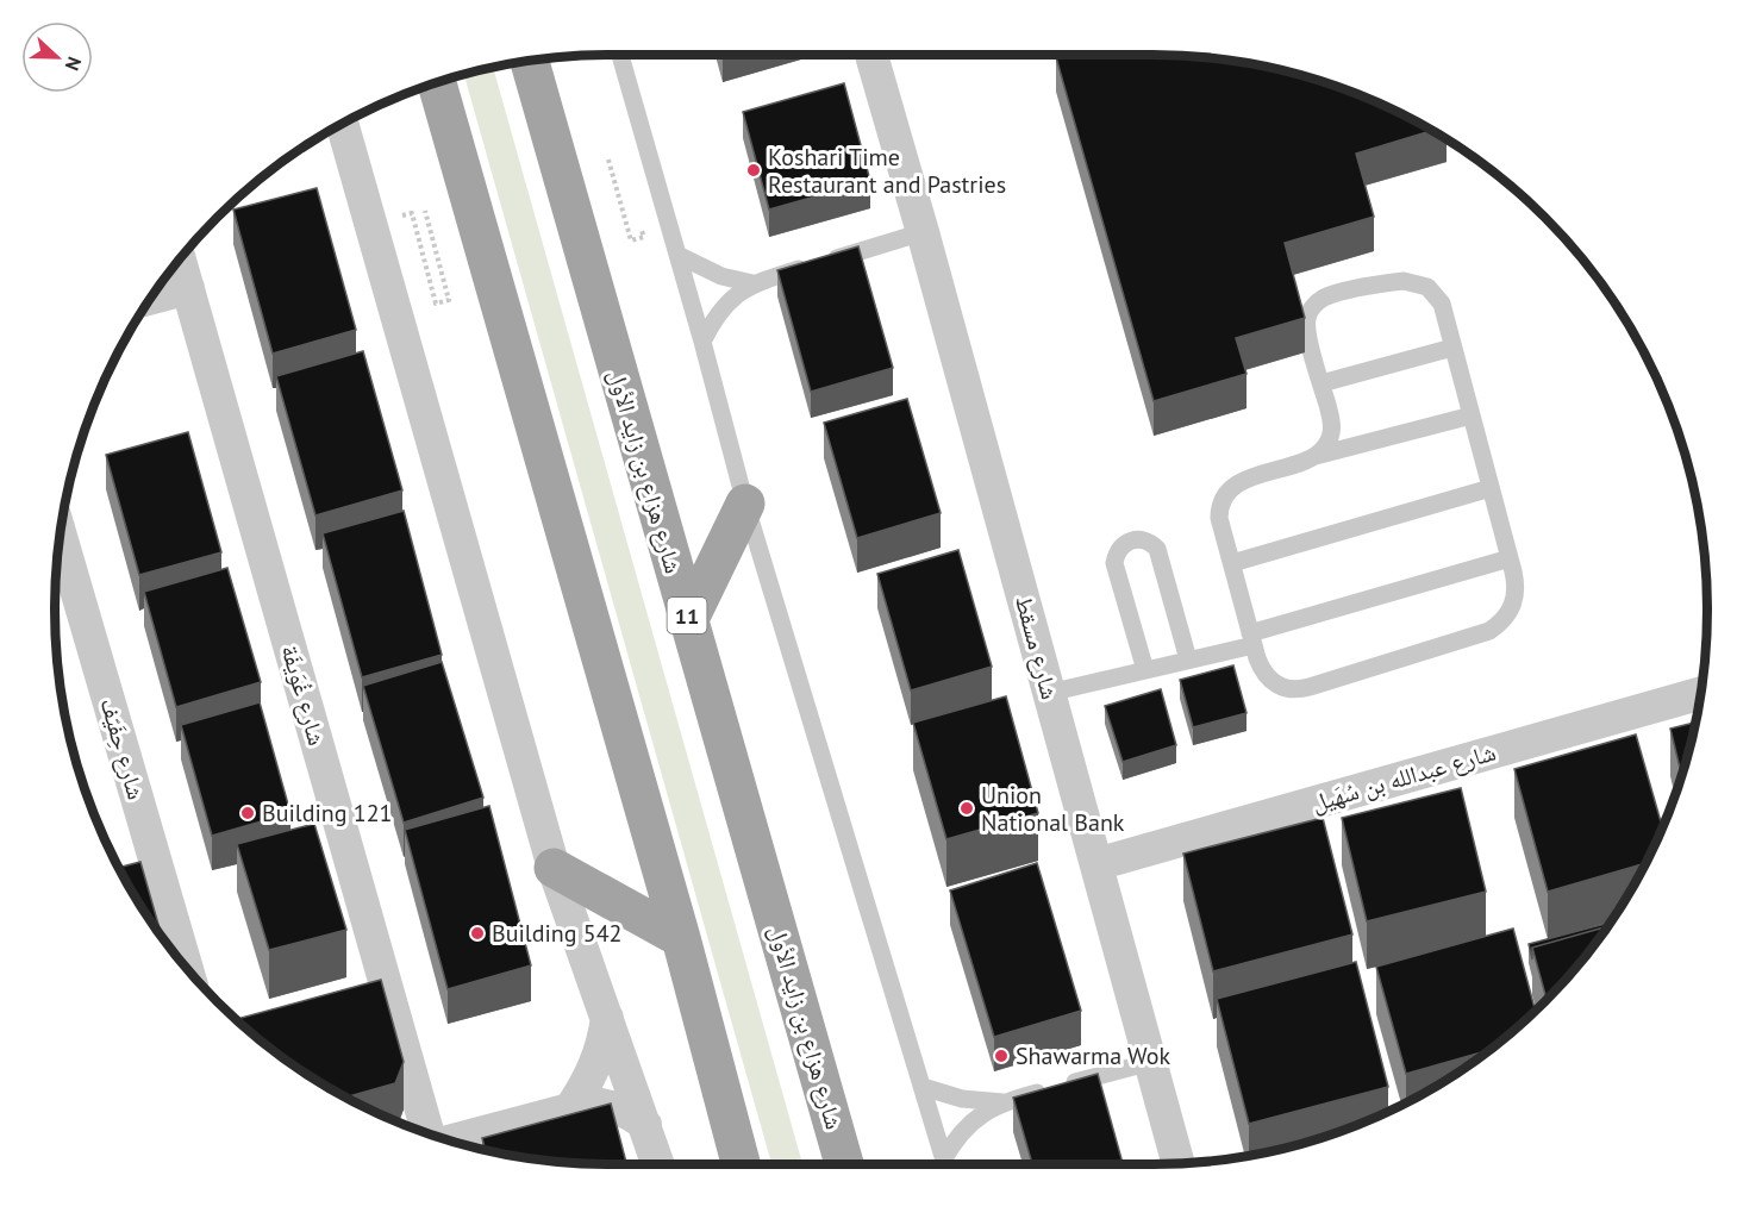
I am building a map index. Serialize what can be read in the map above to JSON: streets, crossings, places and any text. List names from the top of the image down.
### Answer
{
  "streets": {
    "main road": ["شارع هزاع بن زايد الأول", "11"],
    "street": [
      "شارع مسقط",
      "شارع غُوَيفَة",
      "شارع حِفَيّف",
      "شارع عبدالله بن سُهَيل"
    ]
  },
  "crossings": [
    ["شارع مسقط", "شارع عبدالله بن سُهَيل"]
  ],
  "places": [
    "Koshari Time Restaurant and Pastries",
    "Union National Bank",
    "Building 121",
    "Building 542",
    "Shawarma Wok"
  ],
  "north": "right"
}
